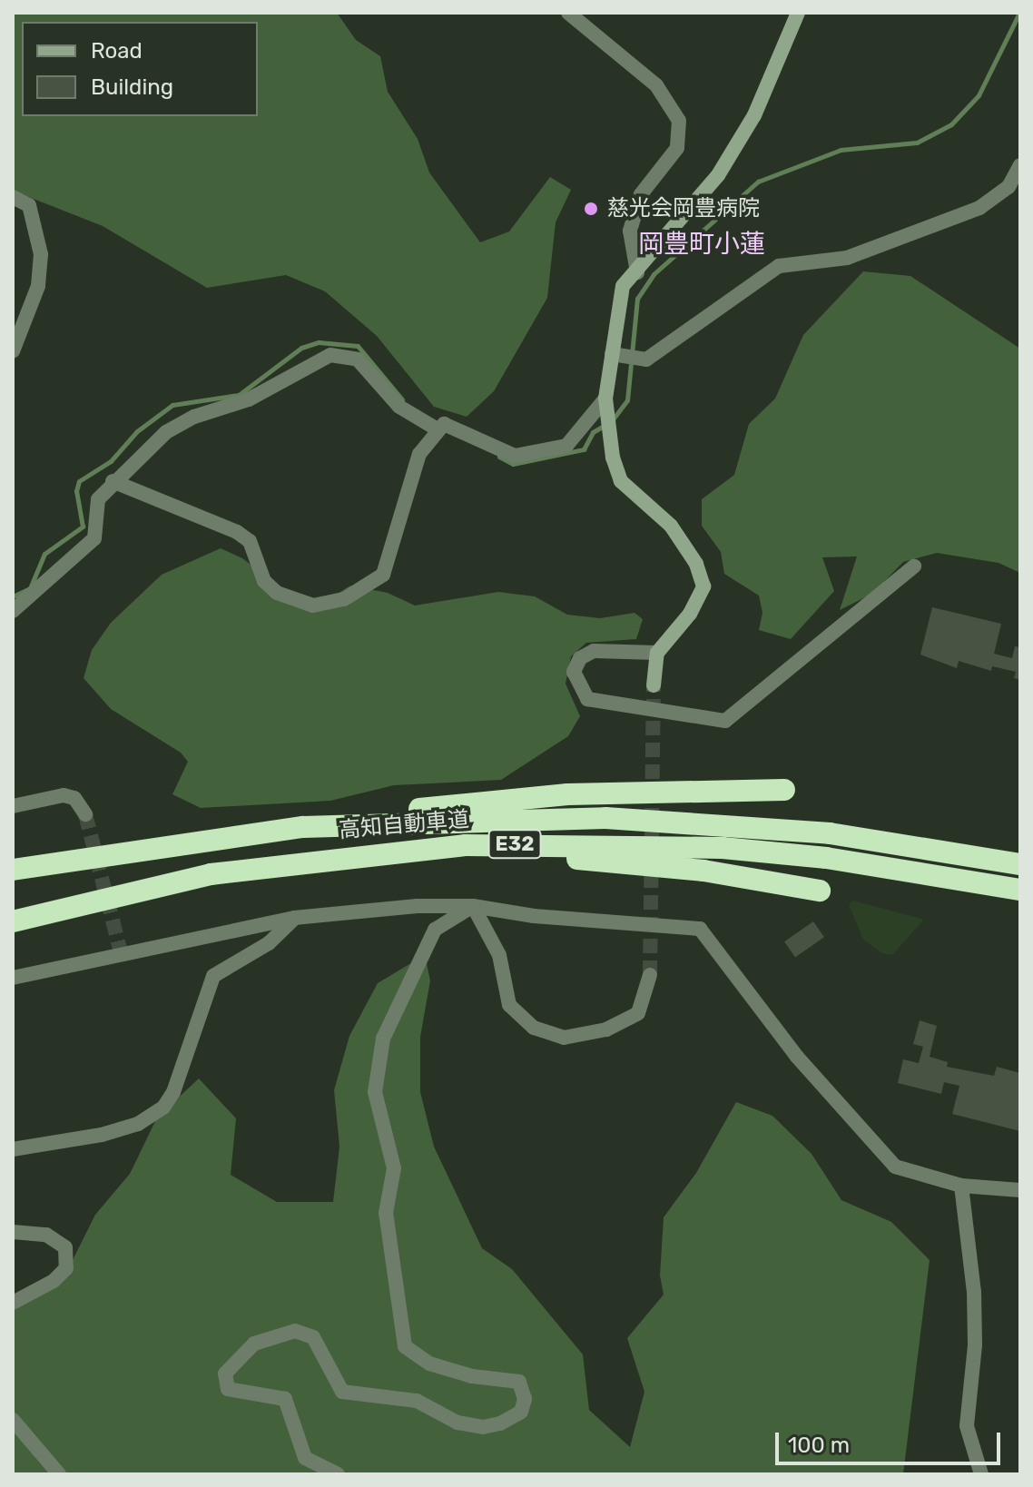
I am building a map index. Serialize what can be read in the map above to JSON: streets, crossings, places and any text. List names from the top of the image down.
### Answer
{
  "streets": {
    "highway": ["高知自動車道", "E32"]
  },
  "districts": ["岡豊町小蓮"],
  "places": ["慈光会岡豊病院"],
  "legend": ["Road", "Building"],
  "scale_bar": "100 m"
}
